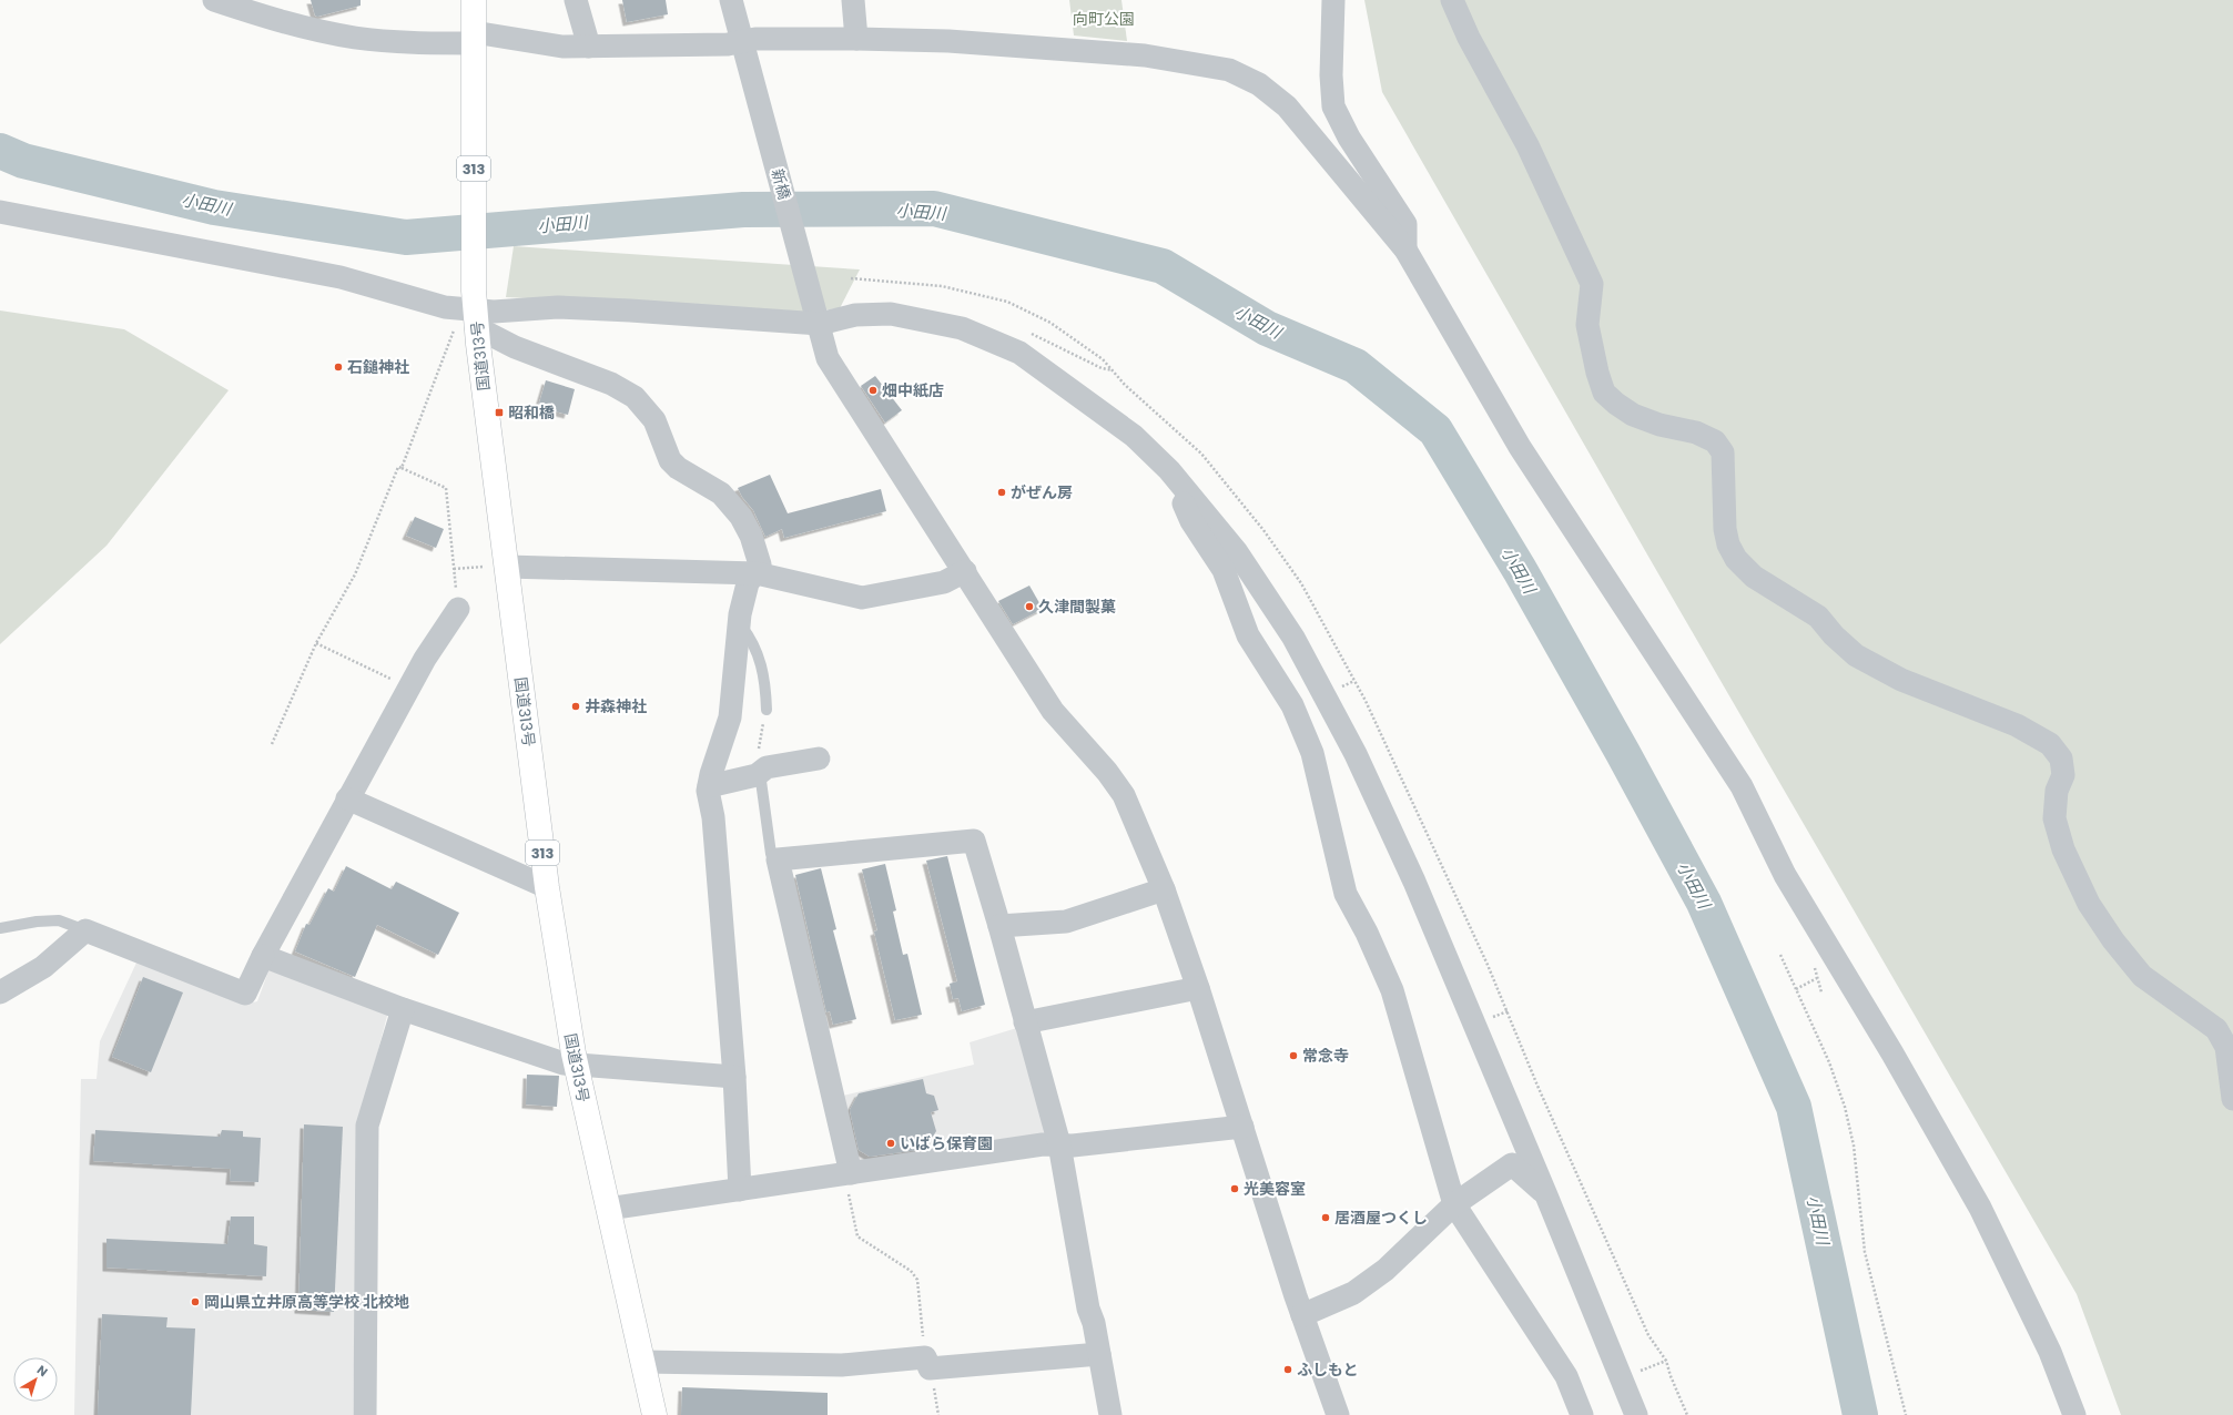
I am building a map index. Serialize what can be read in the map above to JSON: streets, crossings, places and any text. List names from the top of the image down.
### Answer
{
  "streets": {
    "highway": ["313", "国道313号"],
    "street": ["新橋"]
  },
  "water": ["小田川"],
  "parks": ["向町公園"],
  "places": {
    "other": [
      "石鎚神社",
      "畑中紙店",
      "がぜん房",
      "久津間製菓",
      "井森神社",
      "常念寺",
      "いばら保育園",
      "光美容室",
      "居酒屋つくし",
      "岡山県立井原高等学校 北校地",
      "ふしもと"
    ],
    "transit": ["昭和橋"]
  },
  "north": "top right"
}
